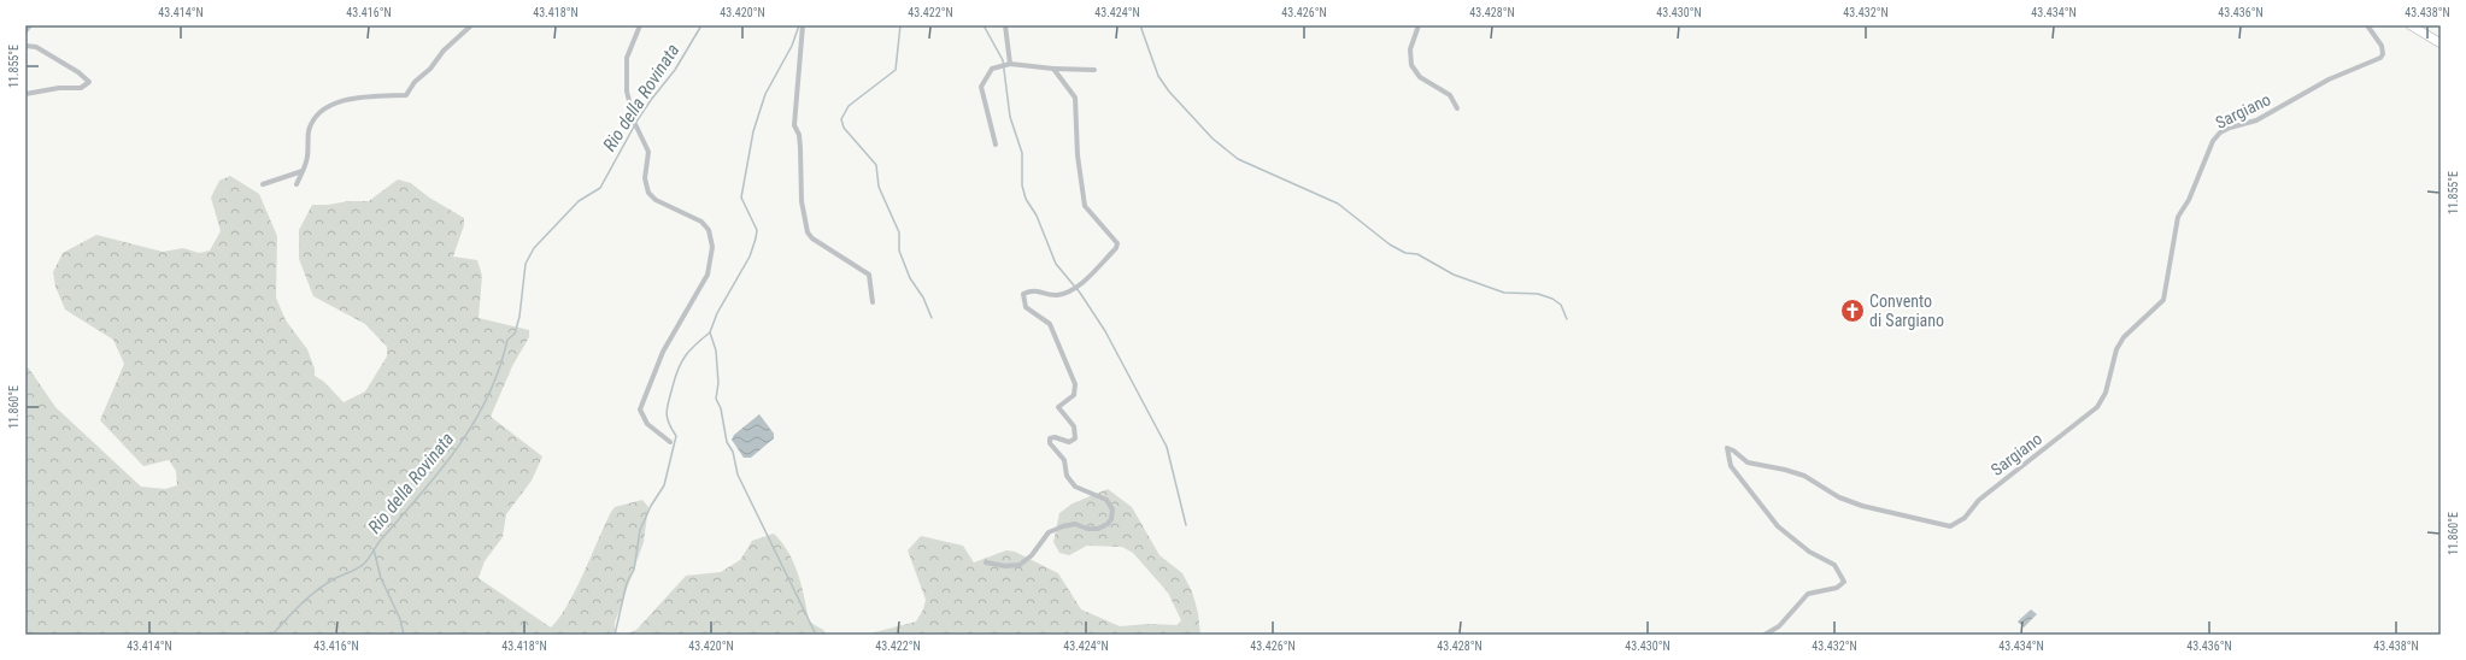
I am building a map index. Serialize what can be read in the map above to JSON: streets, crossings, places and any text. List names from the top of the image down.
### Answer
{
  "streets": {
    "street": ["Sargiano"]
  },
  "water": ["Rio della Rovinata"],
  "places": {
    "church": ["Convento di Sargiano"]
  },
  "coordinates": [
    "43.414°N",
    "43.416°N",
    "43.418°N",
    "43.420°N",
    "43.422°N",
    "43.424°N",
    "43.426°N",
    "43.428°N",
    "43.430°N",
    "43.432°N",
    "43.434°N",
    "43.436°N",
    "43.438°N",
    "11.855°E",
    "11.860°E"
  ]
}
